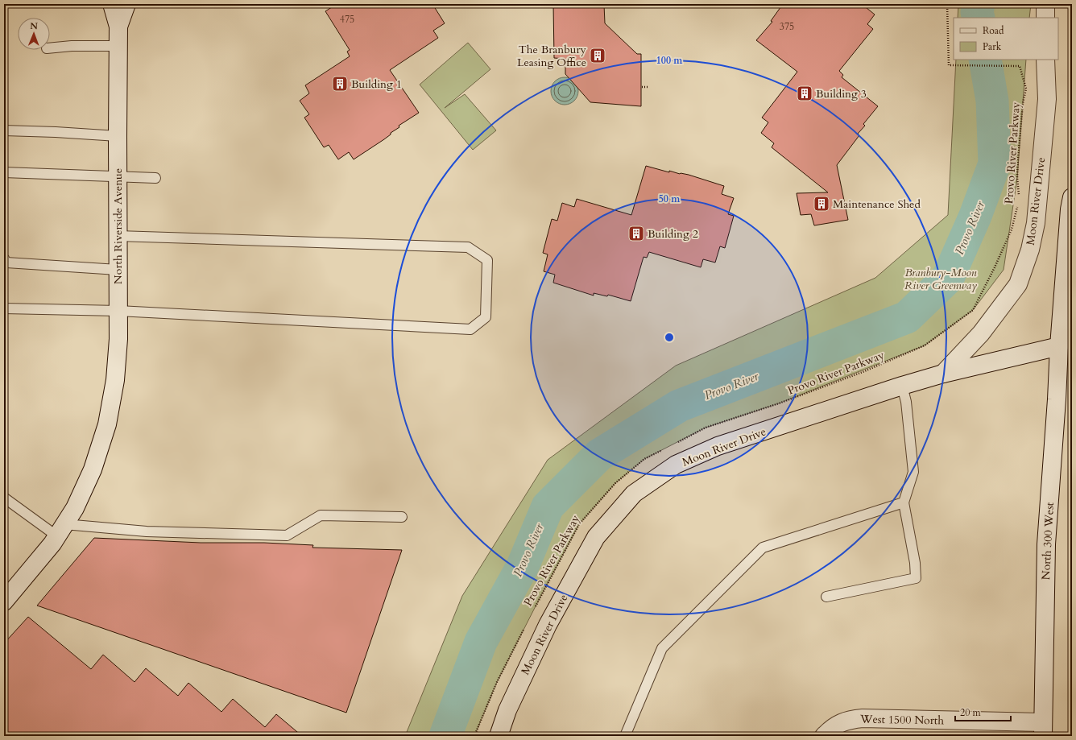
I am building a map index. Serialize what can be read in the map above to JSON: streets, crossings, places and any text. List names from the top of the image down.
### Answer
{
  "streets": {
    "street": [
      "Moon River Drive",
      "North Riverside Avenue",
      "North 300 West",
      "West 1500 North"
    ],
    "path": ["Provo River Parkway"]
  },
  "crossings": [
    ["North 300 West", "West 1500 North"]
  ],
  "water": ["Provo River"],
  "parks": ["Branbury-Moon River Greenway"],
  "places": {
    "building": [
      "The Branbury Leasing Office",
      "Building 1",
      "Building 3",
      "Maintenance Shed",
      "Building 2"
    ]
  },
  "house_numbers": ["475", "375"],
  "legend": ["Road", "Park"],
  "scale_bar": "20 m",
  "north": "top",
  "rings": ["100 m", "50 m"]
}
